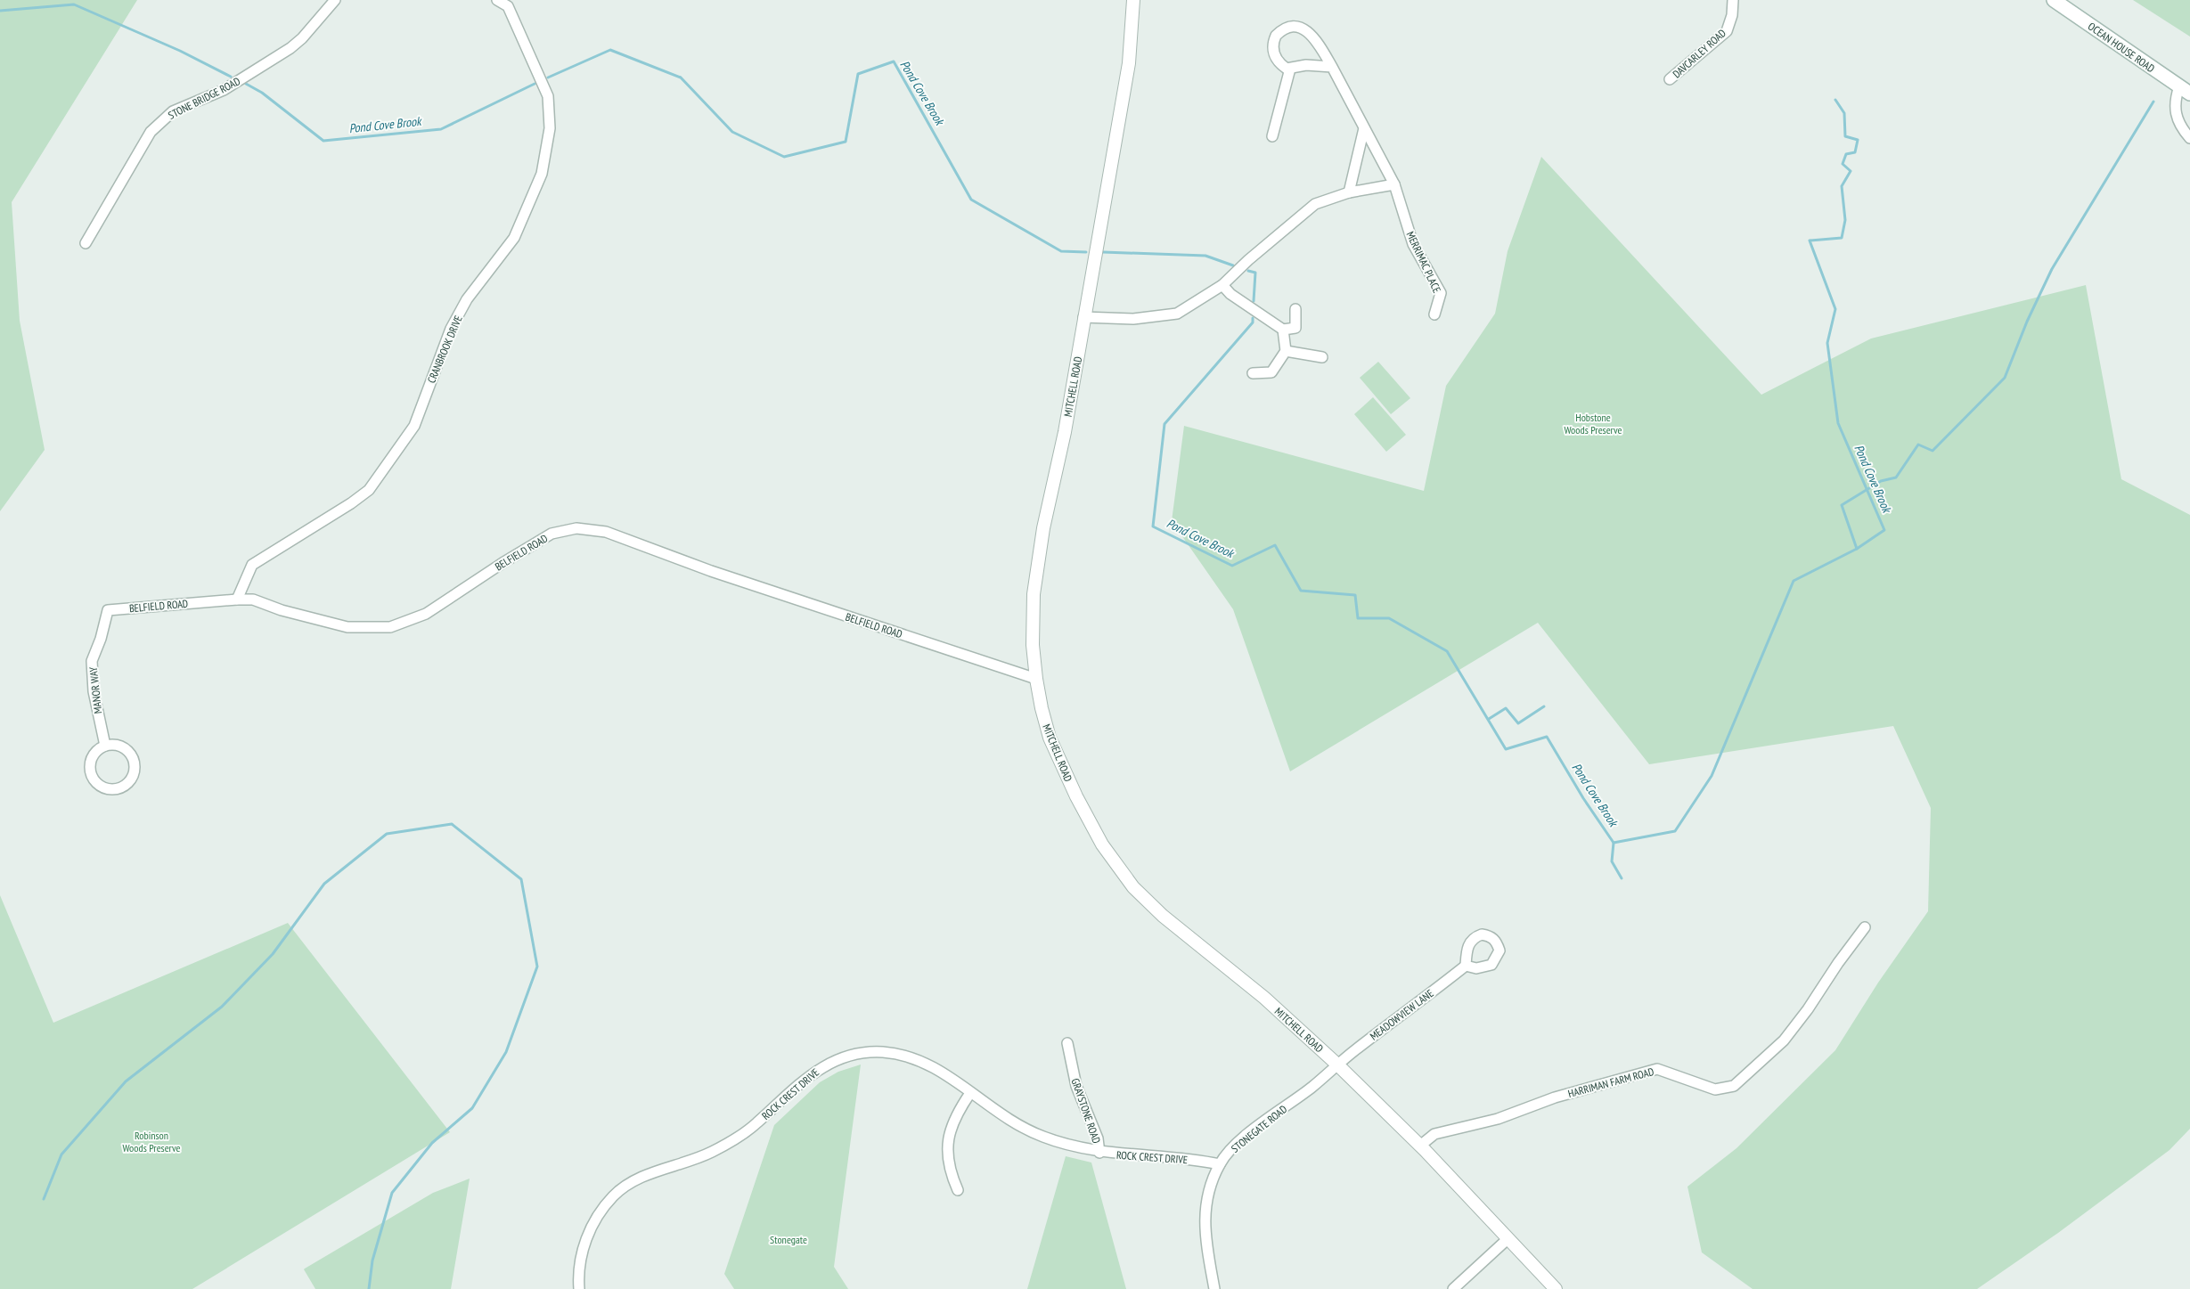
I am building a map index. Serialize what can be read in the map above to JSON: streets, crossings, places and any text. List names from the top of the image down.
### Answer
{
  "streets": {
    "main road": ["OCEAN HOUSE ROAD"],
    "street": [
      "DAVCARLEY ROAD",
      "STONE BRIDGE ROAD",
      "MERRIMAC PLACE",
      "CRANBROOK DRIVE",
      "MITCHELL ROAD",
      "BELFIELD ROAD",
      "MANOR WAY",
      "MEADOWVIEW LANE",
      "HARRIMAN FARM ROAD",
      "ROCK CREST DRIVE",
      "GRAYSTONE ROAD",
      "STONEGATE ROAD"
    ]
  },
  "crossings": [
    ["CRANBROOK DRIVE", "BELFIELD ROAD"],
    ["MITCHELL ROAD", "BELFIELD ROAD"],
    ["MITCHELL ROAD", "MEADOWVIEW LANE"],
    ["MITCHELL ROAD", "HARRIMAN FARM ROAD"],
    ["MITCHELL ROAD", "STONEGATE ROAD"],
    ["BELFIELD ROAD", "MANOR WAY"],
    ["MEADOWVIEW LANE", "STONEGATE ROAD"],
    ["ROCK CREST DRIVE", "GRAYSTONE ROAD"],
    ["ROCK CREST DRIVE", "STONEGATE ROAD"]
  ],
  "water": ["Pond Cove Brook"],
  "parks": ["Hobstone Woods Preserve", "Robinson Woods Preserve", "Stonegate"]
}
